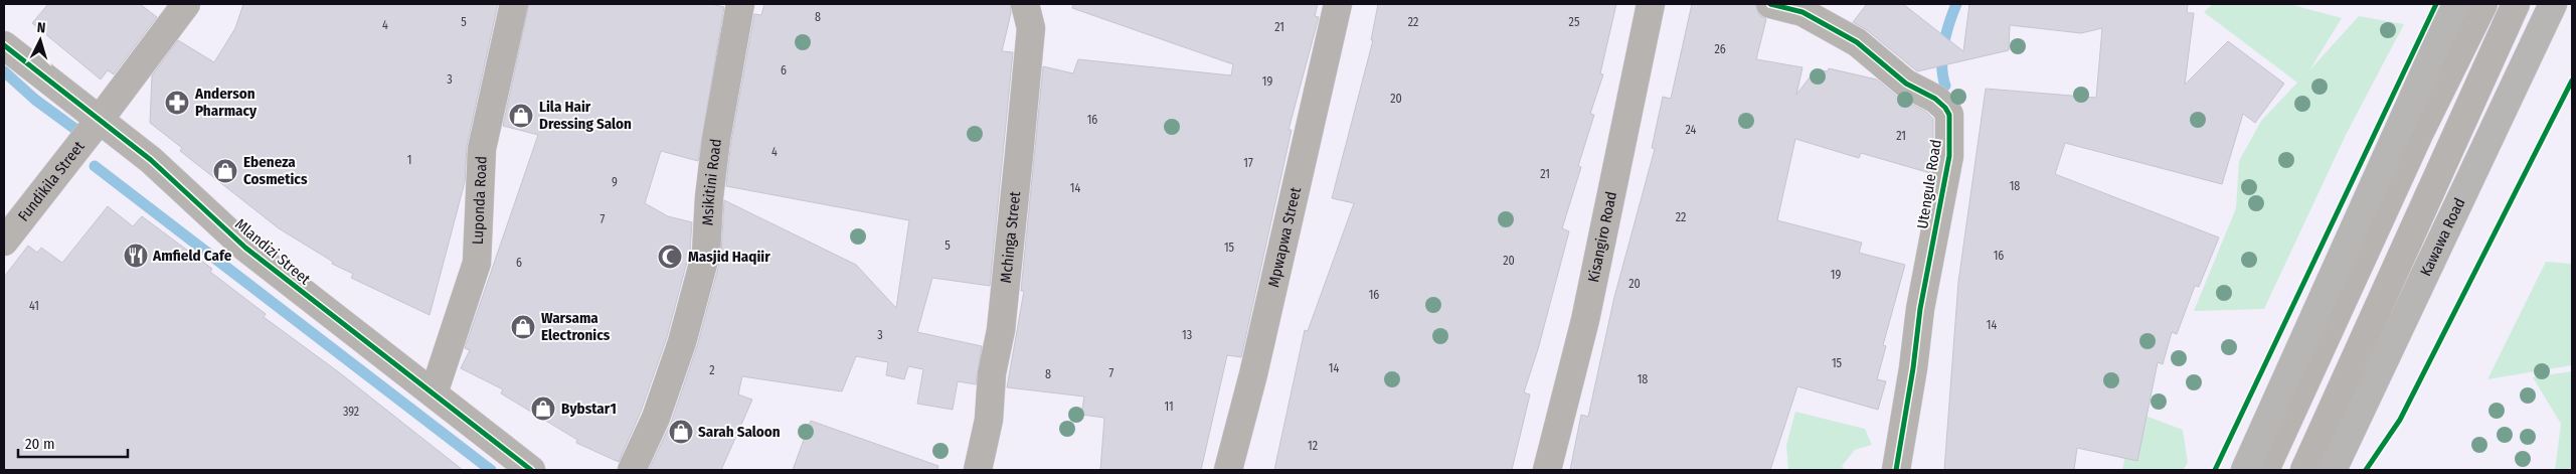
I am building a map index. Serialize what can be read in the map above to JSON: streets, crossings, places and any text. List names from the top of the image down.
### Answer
{
  "streets": {
    "main road": ["Kawawa Road"],
    "street": [
      "Fundikila Street",
      "Msikitini Road",
      "Utengule Road",
      "Luponda Road",
      "Mchinga Street",
      "Mpwapwa Street",
      "Kisangiro Road",
      "Mlandizi Street"
    ]
  },
  "crossings": [
    ["Fundikila Street", "Mlandizi Street"],
    ["Luponda Road", "Mlandizi Street"]
  ],
  "places": {
    "pharmacy": ["Anderson Pharmacy"],
    "shop": [
      "Lila Hair Dressing Salon",
      "Ebeneza Cosmetics",
      "Warsama Electronics",
      "Bybstar1",
      "Sarah Saloon"
    ],
    "restaurant": ["Amfield Cafe"],
    "mosque": ["Masjid Haqiir"]
  },
  "house_numbers": [
    "8",
    "5",
    "22",
    "25",
    "4",
    "21",
    "26",
    "6",
    "3",
    "19",
    "20",
    "16",
    "24",
    "21",
    "4",
    "1",
    "17",
    "21",
    "9",
    "18",
    "14",
    "22",
    "7",
    "5",
    "15",
    "16",
    "20",
    "6",
    "19",
    "20",
    "16",
    "41",
    "14",
    "3",
    "13",
    "15",
    "14",
    "2",
    "7",
    "8",
    "18",
    "11",
    "392",
    "12"
  ],
  "scale_bar": "20 m",
  "north": "top"
}
